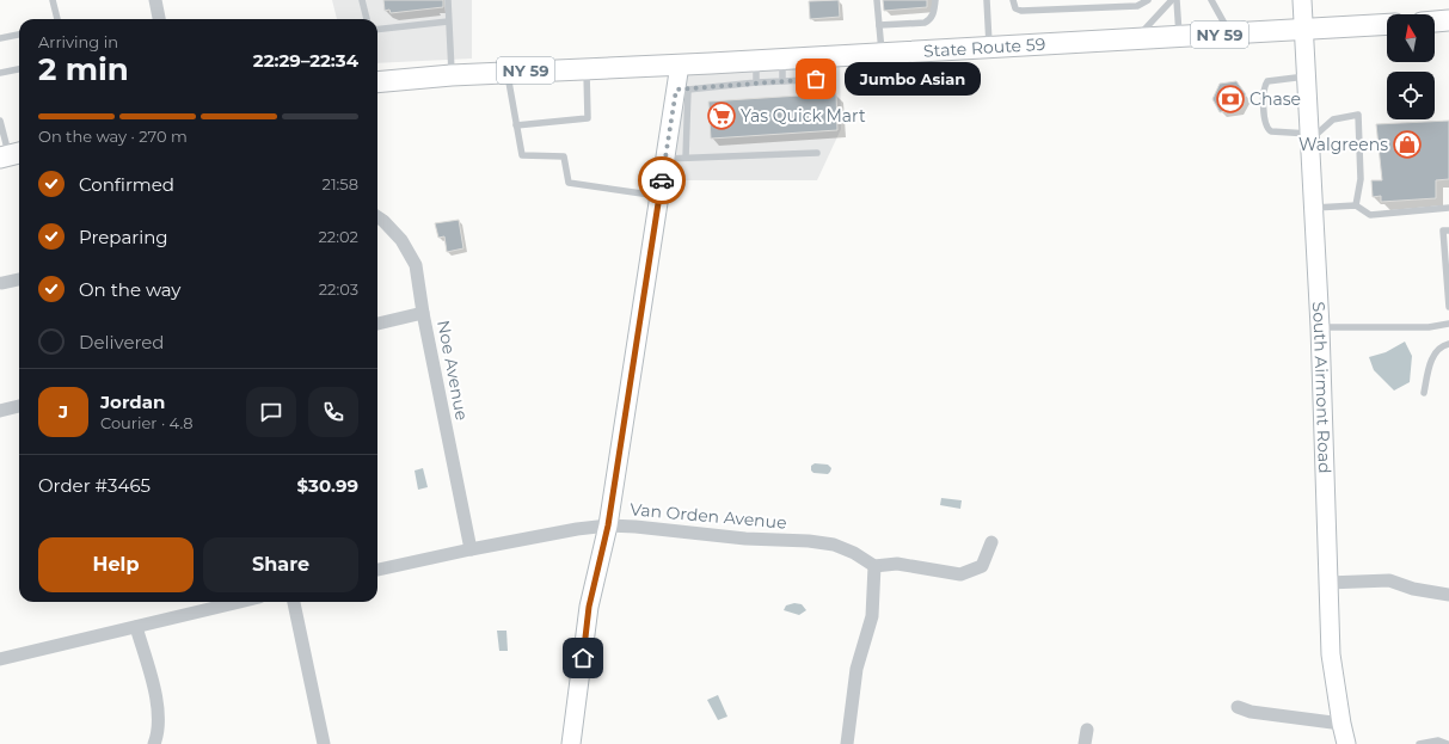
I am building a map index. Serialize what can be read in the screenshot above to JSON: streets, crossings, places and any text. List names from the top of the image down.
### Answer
{
  "streets": {
    "main road": ["NY 59", "State Route 59"],
    "street": ["Noe Avenue", "South Airmont Road", "Van Orden Avenue"]
  },
  "crossings": [
    ["State Route 59", "South Airmont Road"],
    ["Noe Avenue", "Van Orden Avenue"]
  ],
  "places": {
    "other": ["Jumbo Asian"],
    "bank": ["Chase"],
    "supermarket": ["Yas Quick Mart"],
    "shop": ["Walgreens"]
  },
  "north": "top",
  "page": {
    "heading": ["2 min", "Arriving in", "22:29–22:34"],
    "panel": [
      "Jordan",
      "Courier · 4.8",
      "Order #3465",
      "$30.99"
    ],
    "bubble": "Jumbo Asian",
    "bar": "On the way · 270 m",
    "list": [
      ["Confirmed", "21:58"],
      ["Preparing", "22:02"],
      ["On the way", "22:03"],
      "Delivered"
    ],
    "round": "J",
    "buttons": ["Help", "Share"]
  }
}
